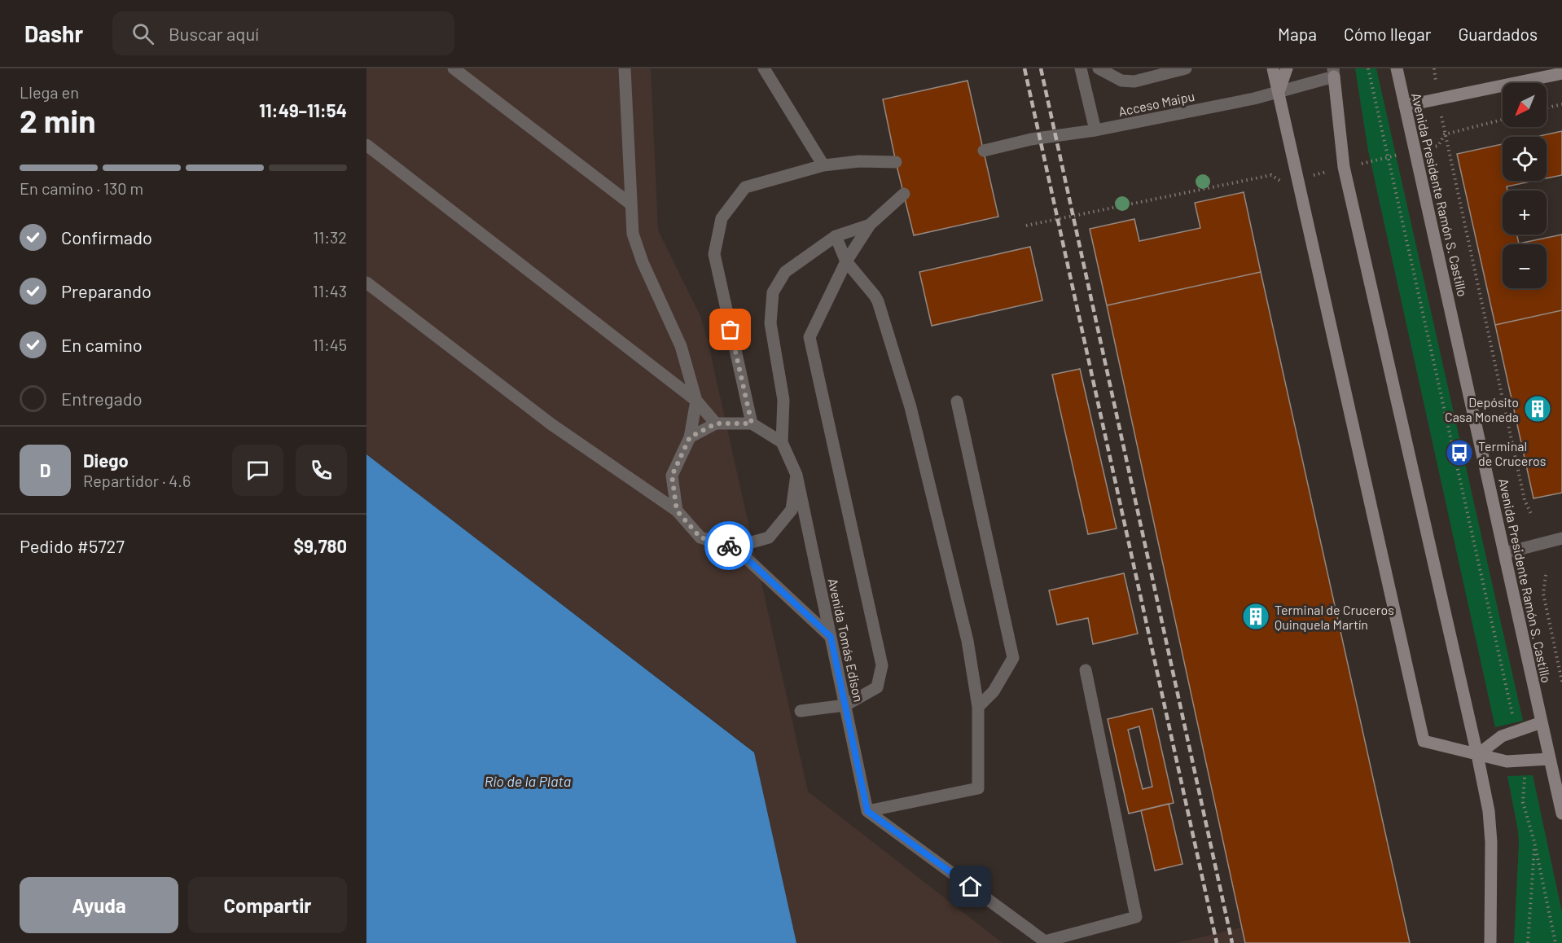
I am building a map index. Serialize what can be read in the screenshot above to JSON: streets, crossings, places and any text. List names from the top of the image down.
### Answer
{
  "streets": {
    "main road": ["Avenida Presidente Ramón S. Castillo"],
    "street": ["Acceso Maipu", "Avenida Tomás Edison"]
  },
  "water": ["Río de la Plata"],
  "places": {
    "building": ["Depósito Casa Moneda", "Terminal de Cruceros Quinquela Martín"],
    "bus stop": ["Terminal de Cruceros"]
  },
  "north": "bottom left",
  "page": {
    "header": "Dashr",
    "search": "Buscar aquí",
    "nav": ["Mapa", "Cómo llegar", "Guardados"],
    "heading": ["2 min", "Llega en", "11:49–11:54"],
    "panel": [
      "Diego",
      "Repartidor · 4.6",
      "Pedido #5727",
      "$9,780"
    ],
    "map_buttons": ["+", "−"],
    "bar": "En camino · 130 m",
    "list": [
      ["Confirmado", "11:32"],
      ["Preparando", "11:43"],
      ["En camino", "11:45"],
      "Entregado"
    ],
    "round": "D",
    "buttons": ["Ayuda", "Compartir"]
  }
}
